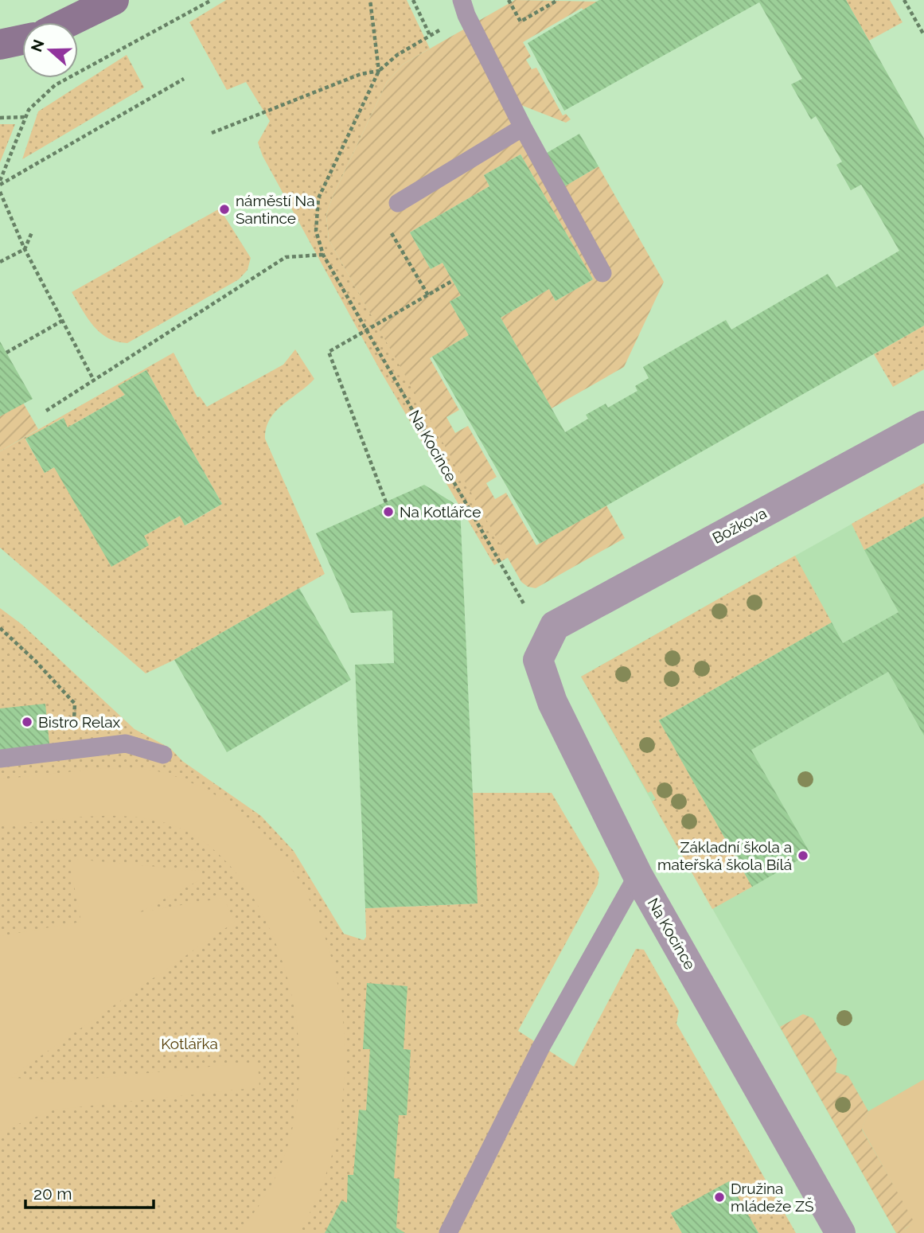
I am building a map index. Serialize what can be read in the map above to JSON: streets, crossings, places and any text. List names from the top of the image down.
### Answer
{
  "streets": {
    "street": ["Na Kocínce", "Božkova"]
  },
  "crossings": [
    ["Na Kocínce", "Božkova"]
  ],
  "parks": ["Kotlářka"],
  "places": [
    "náměstí Na Santince",
    "Na Kotlářce",
    "Bistro Relax",
    "Základní škola a mateřská škola Bílá",
    "Družina mládeže ZŠ"
  ],
  "scale_bar": "20 m",
  "north": "left"
}
